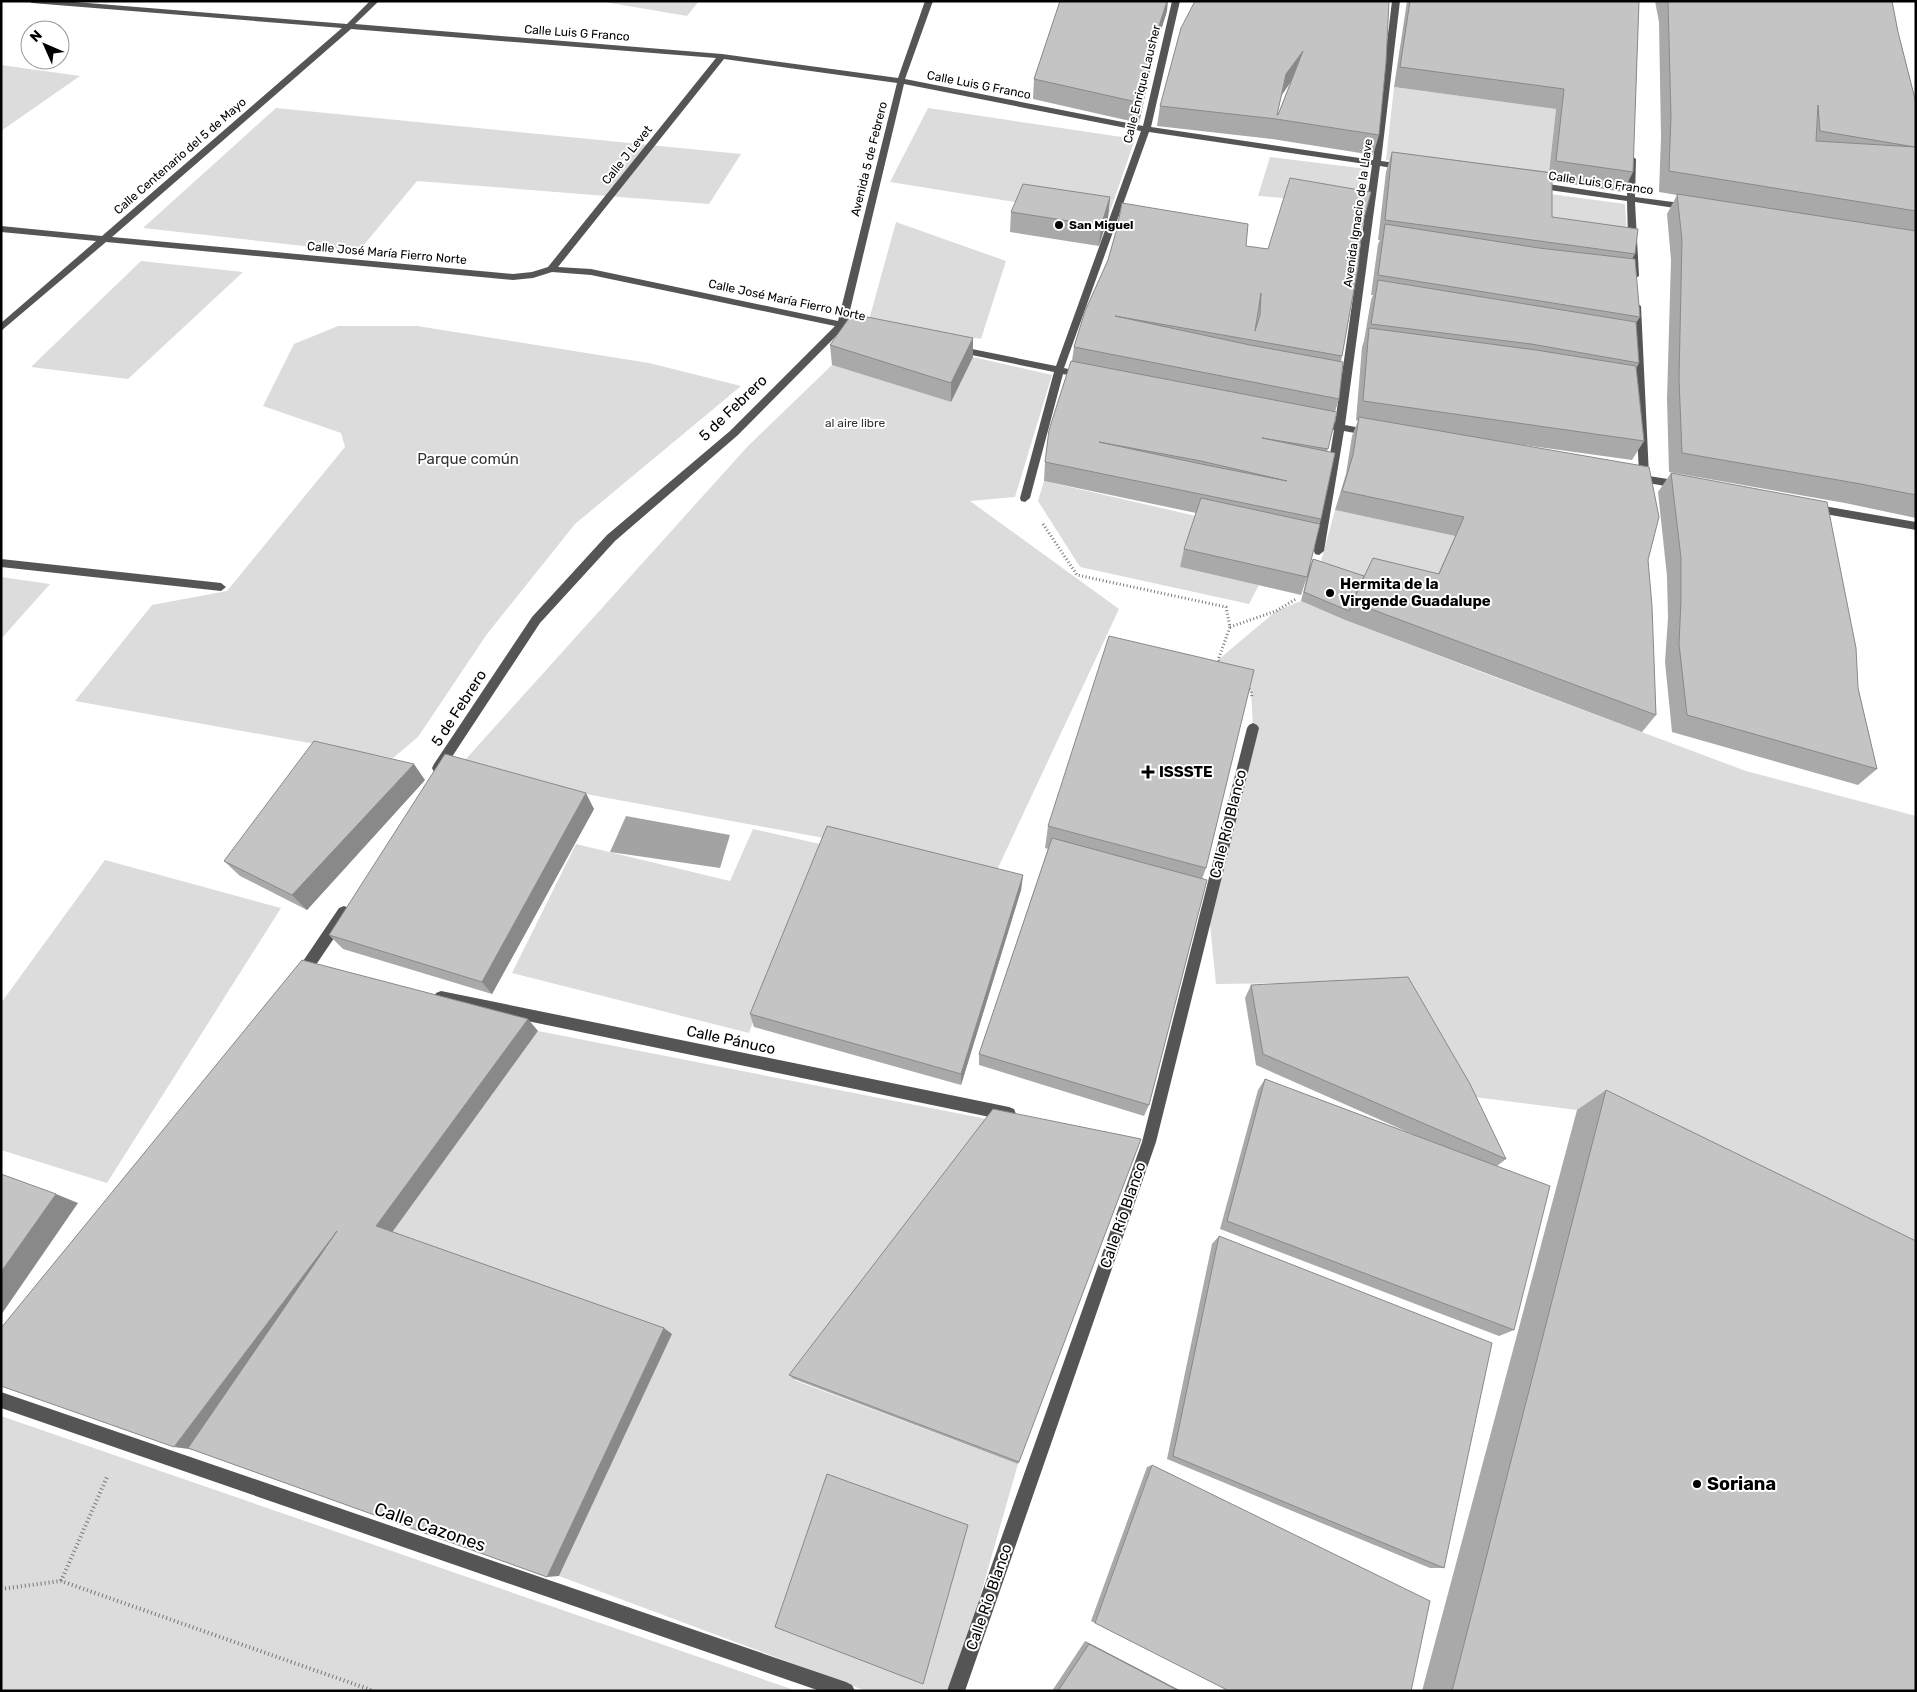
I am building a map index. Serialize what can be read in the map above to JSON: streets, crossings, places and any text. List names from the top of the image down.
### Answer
{
  "streets": {
    "street": [
      "Calle Luis G Franco",
      "Calle Enrique Lausher",
      "Calle J Levet",
      "Calle Centenario del 5 de Mayo",
      "Avenida 5 de Febrero",
      "Avenida Ignacio de la Llave",
      "Calle José María Fierro Norte",
      "5 de Febrero",
      "Calle Río Blanco",
      "Calle Pánuco",
      "Calle Cazones"
    ]
  },
  "crossings": [
    ["Calle Luis G Franco", "Calle Enrique Lausher"],
    ["Calle Luis G Franco", "Calle J Levet"],
    ["Calle Luis G Franco", "Calle Centenario del 5 de Mayo"],
    ["Calle Luis G Franco", "Avenida 5 de Febrero"],
    ["Calle Luis G Franco", "Avenida Ignacio de la Llave"],
    ["Calle J Levet", "Calle José María Fierro Norte"],
    ["Calle Centenario del 5 de Mayo", "Calle José María Fierro Norte"],
    ["Avenida 5 de Febrero", "Calle José María Fierro Norte"],
    ["Avenida 5 de Febrero", "5 de Febrero"],
    ["Calle José María Fierro Norte", "5 de Febrero"]
  ],
  "parks": ["al aire libre", "Parque común"],
  "places": {
    "other": ["San Miguel", "Hermita de la Virgende Guadalupe", "Soriana"],
    "health": ["ISSSTE"]
  },
  "north": "top left"
}
